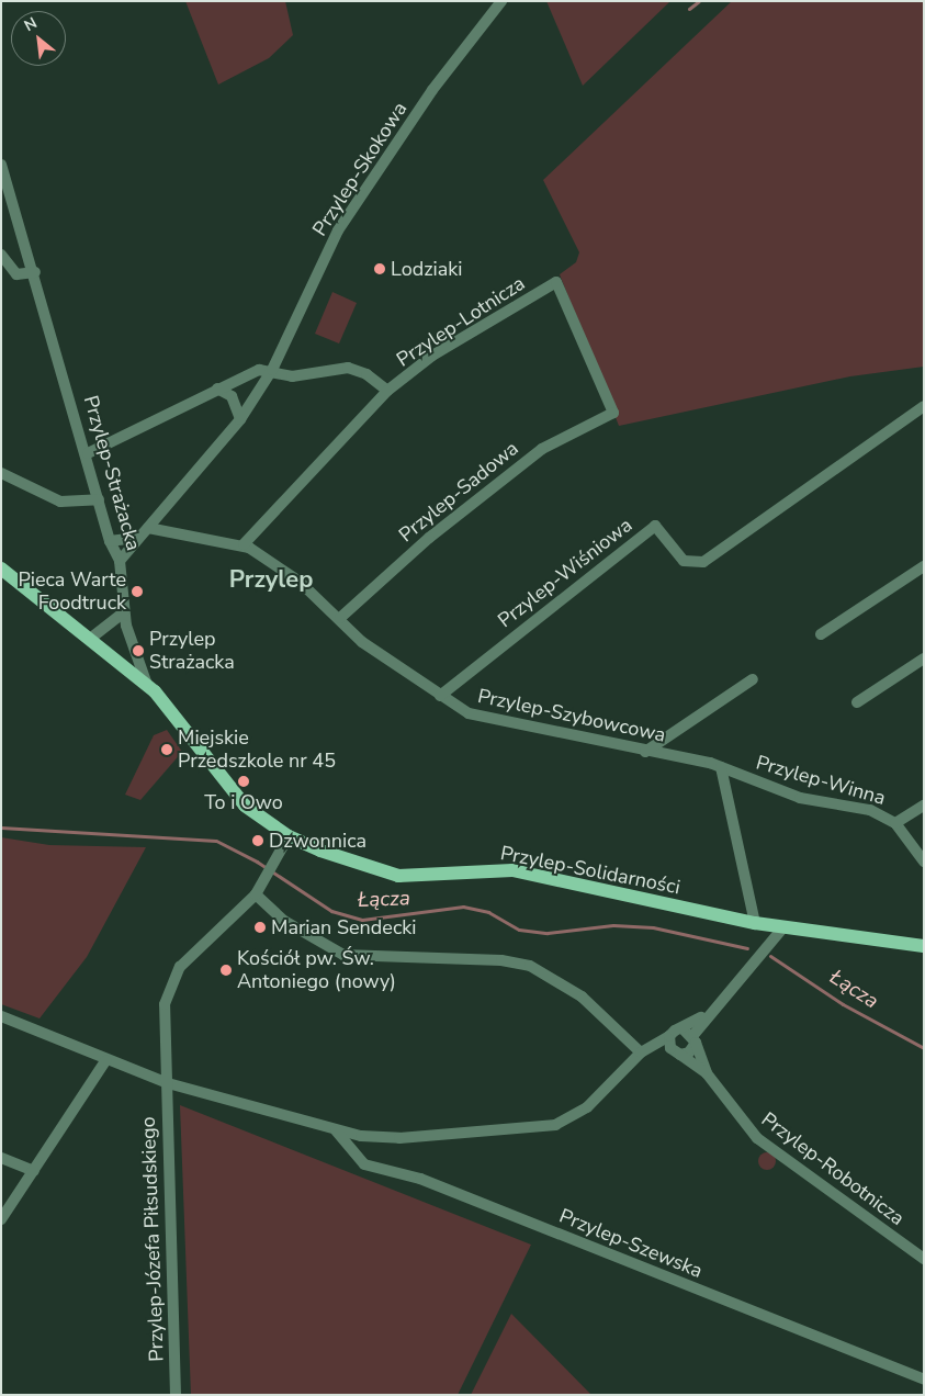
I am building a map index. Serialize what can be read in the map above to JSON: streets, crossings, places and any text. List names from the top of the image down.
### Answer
{
  "streets": {
    "main road": ["Przylep-Solidarności"],
    "street": [
      "Przylep-Skokowa",
      "Przylep-Lotnicza",
      "Przylep-Strażacka",
      "Przylep-Sadowa",
      "Przylep-Wiśniowa",
      "Przylep-Szybowcowa",
      "Przylep-Winna",
      "Przylep-Robotnicza",
      "Przylep-Józefa Piłsudskiego",
      "Przylep-Szewska"
    ]
  },
  "crossings": [
    ["Przylep-Skokowa", "Przylep-Strażacka"],
    ["Przylep-Skokowa", "Przylep-Szybowcowa"],
    ["Przylep-Lotnicza", "Przylep-Sadowa"],
    ["Przylep-Lotnicza", "Przylep-Szybowcowa"],
    ["Przylep-Strażacka", "Przylep-Solidarności"],
    ["Przylep-Sadowa", "Przylep-Szybowcowa"],
    ["Przylep-Wiśniowa", "Przylep-Szybowcowa"],
    ["Przylep-Szybowcowa", "Przylep-Winna"]
  ],
  "districts": ["Przylep"],
  "water": ["Łącza"],
  "places": [
    "Lodziaki",
    "Pieca Warte Foodtruck",
    "Przylep Strażacka",
    "Miejskie Przedszkole nr 45",
    "To i Owo",
    "Dzwonnica",
    "Marian Sendecki",
    "Kościół pw. Św. Antoniego (nowy)"
  ],
  "north": "top left"
}
